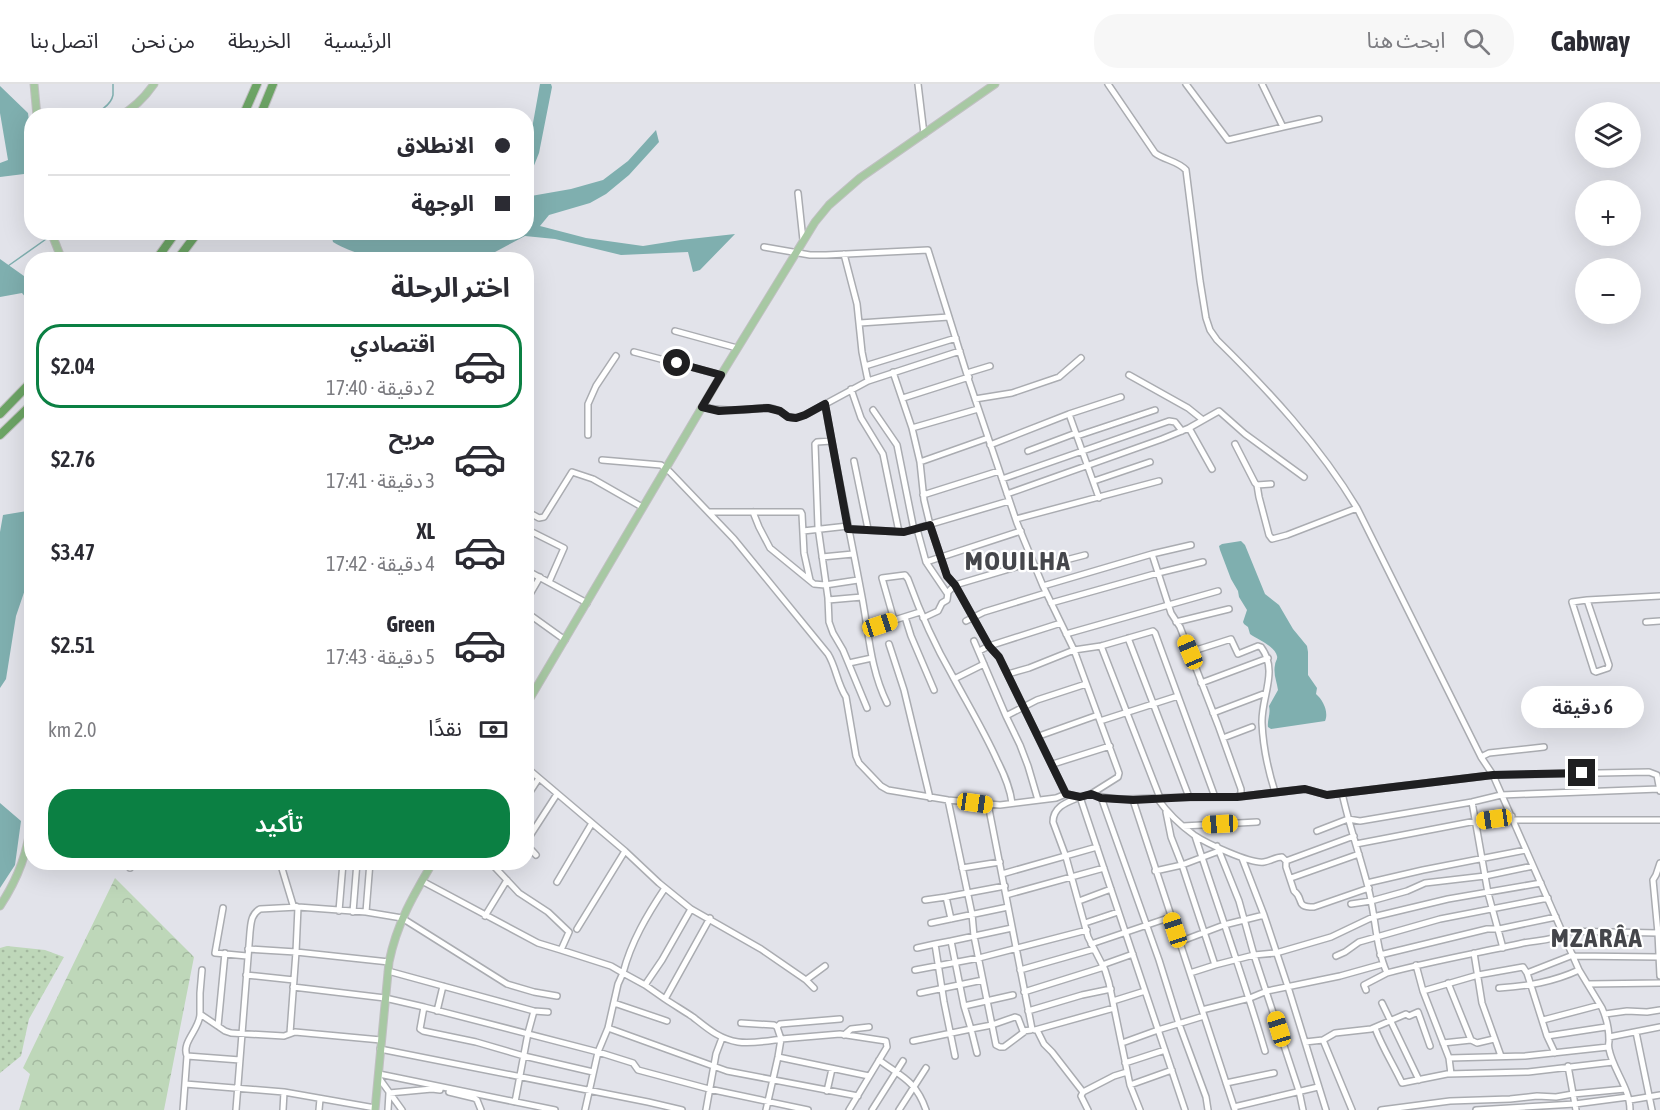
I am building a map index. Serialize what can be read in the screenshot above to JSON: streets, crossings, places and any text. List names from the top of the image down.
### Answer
{
  "districts": ["MOUILHA", "MZARÂA"],
  "page": {
    "header": "Cabway",
    "search": "ابحث هنا",
    "nav": [
      "الرئيسية",
      "الخريطة",
      "من نحن",
      "اتصل بنا"
    ],
    "map_buttons": ["+", "−"],
    "banner": ["الانطلاق", "الوجهة"],
    "heading": "اختر الرحلة",
    "list": [
      {
        "name": "اقتصادي",
        "note": "2 دقيقة · 17:40",
        "value": "$2.04"
      },
      {
        "name": "مريح",
        "note": "3 دقيقة · 17:41",
        "value": "$2.76"
      },
      {
        "name": "XL",
        "note": "4 دقيقة · 17:42",
        "value": "$3.47"
      },
      {
        "name": "Green",
        "note": "5 دقيقة · 17:43",
        "value": "$2.51"
      }
    ],
    "bubble": "6 دقيقة",
    "pay": ["نقدًا", "2.0 km"],
    "buttons": "تأكيد"
  }
}
